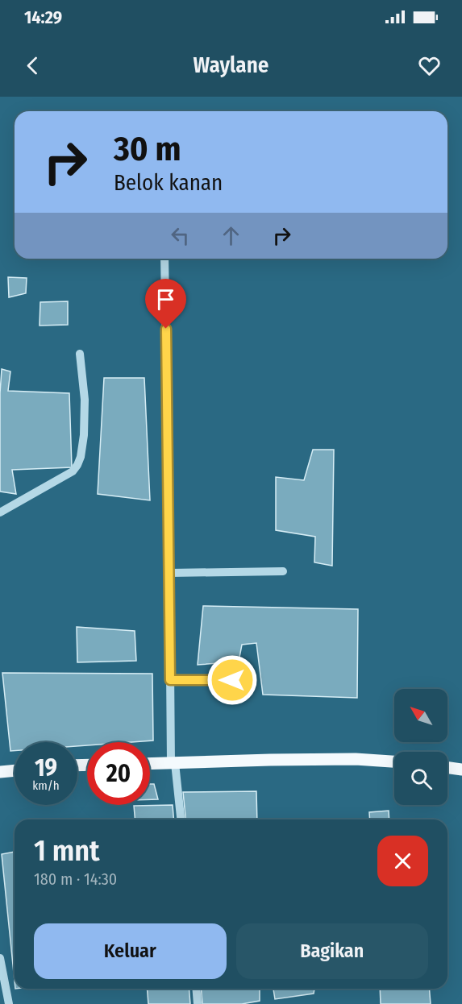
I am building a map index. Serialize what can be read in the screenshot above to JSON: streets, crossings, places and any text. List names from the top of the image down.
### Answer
{
  "north": "top left",
  "page": {
    "status": "14:29",
    "header": "Waylane",
    "turn": ["30 m", "Belok kanan"],
    "speed": "19 km/h",
    "limit": "20",
    "heading": ["1 mnt", "180 m · 14:30"],
    "buttons": ["Keluar", "Bagikan"]
  }
}
